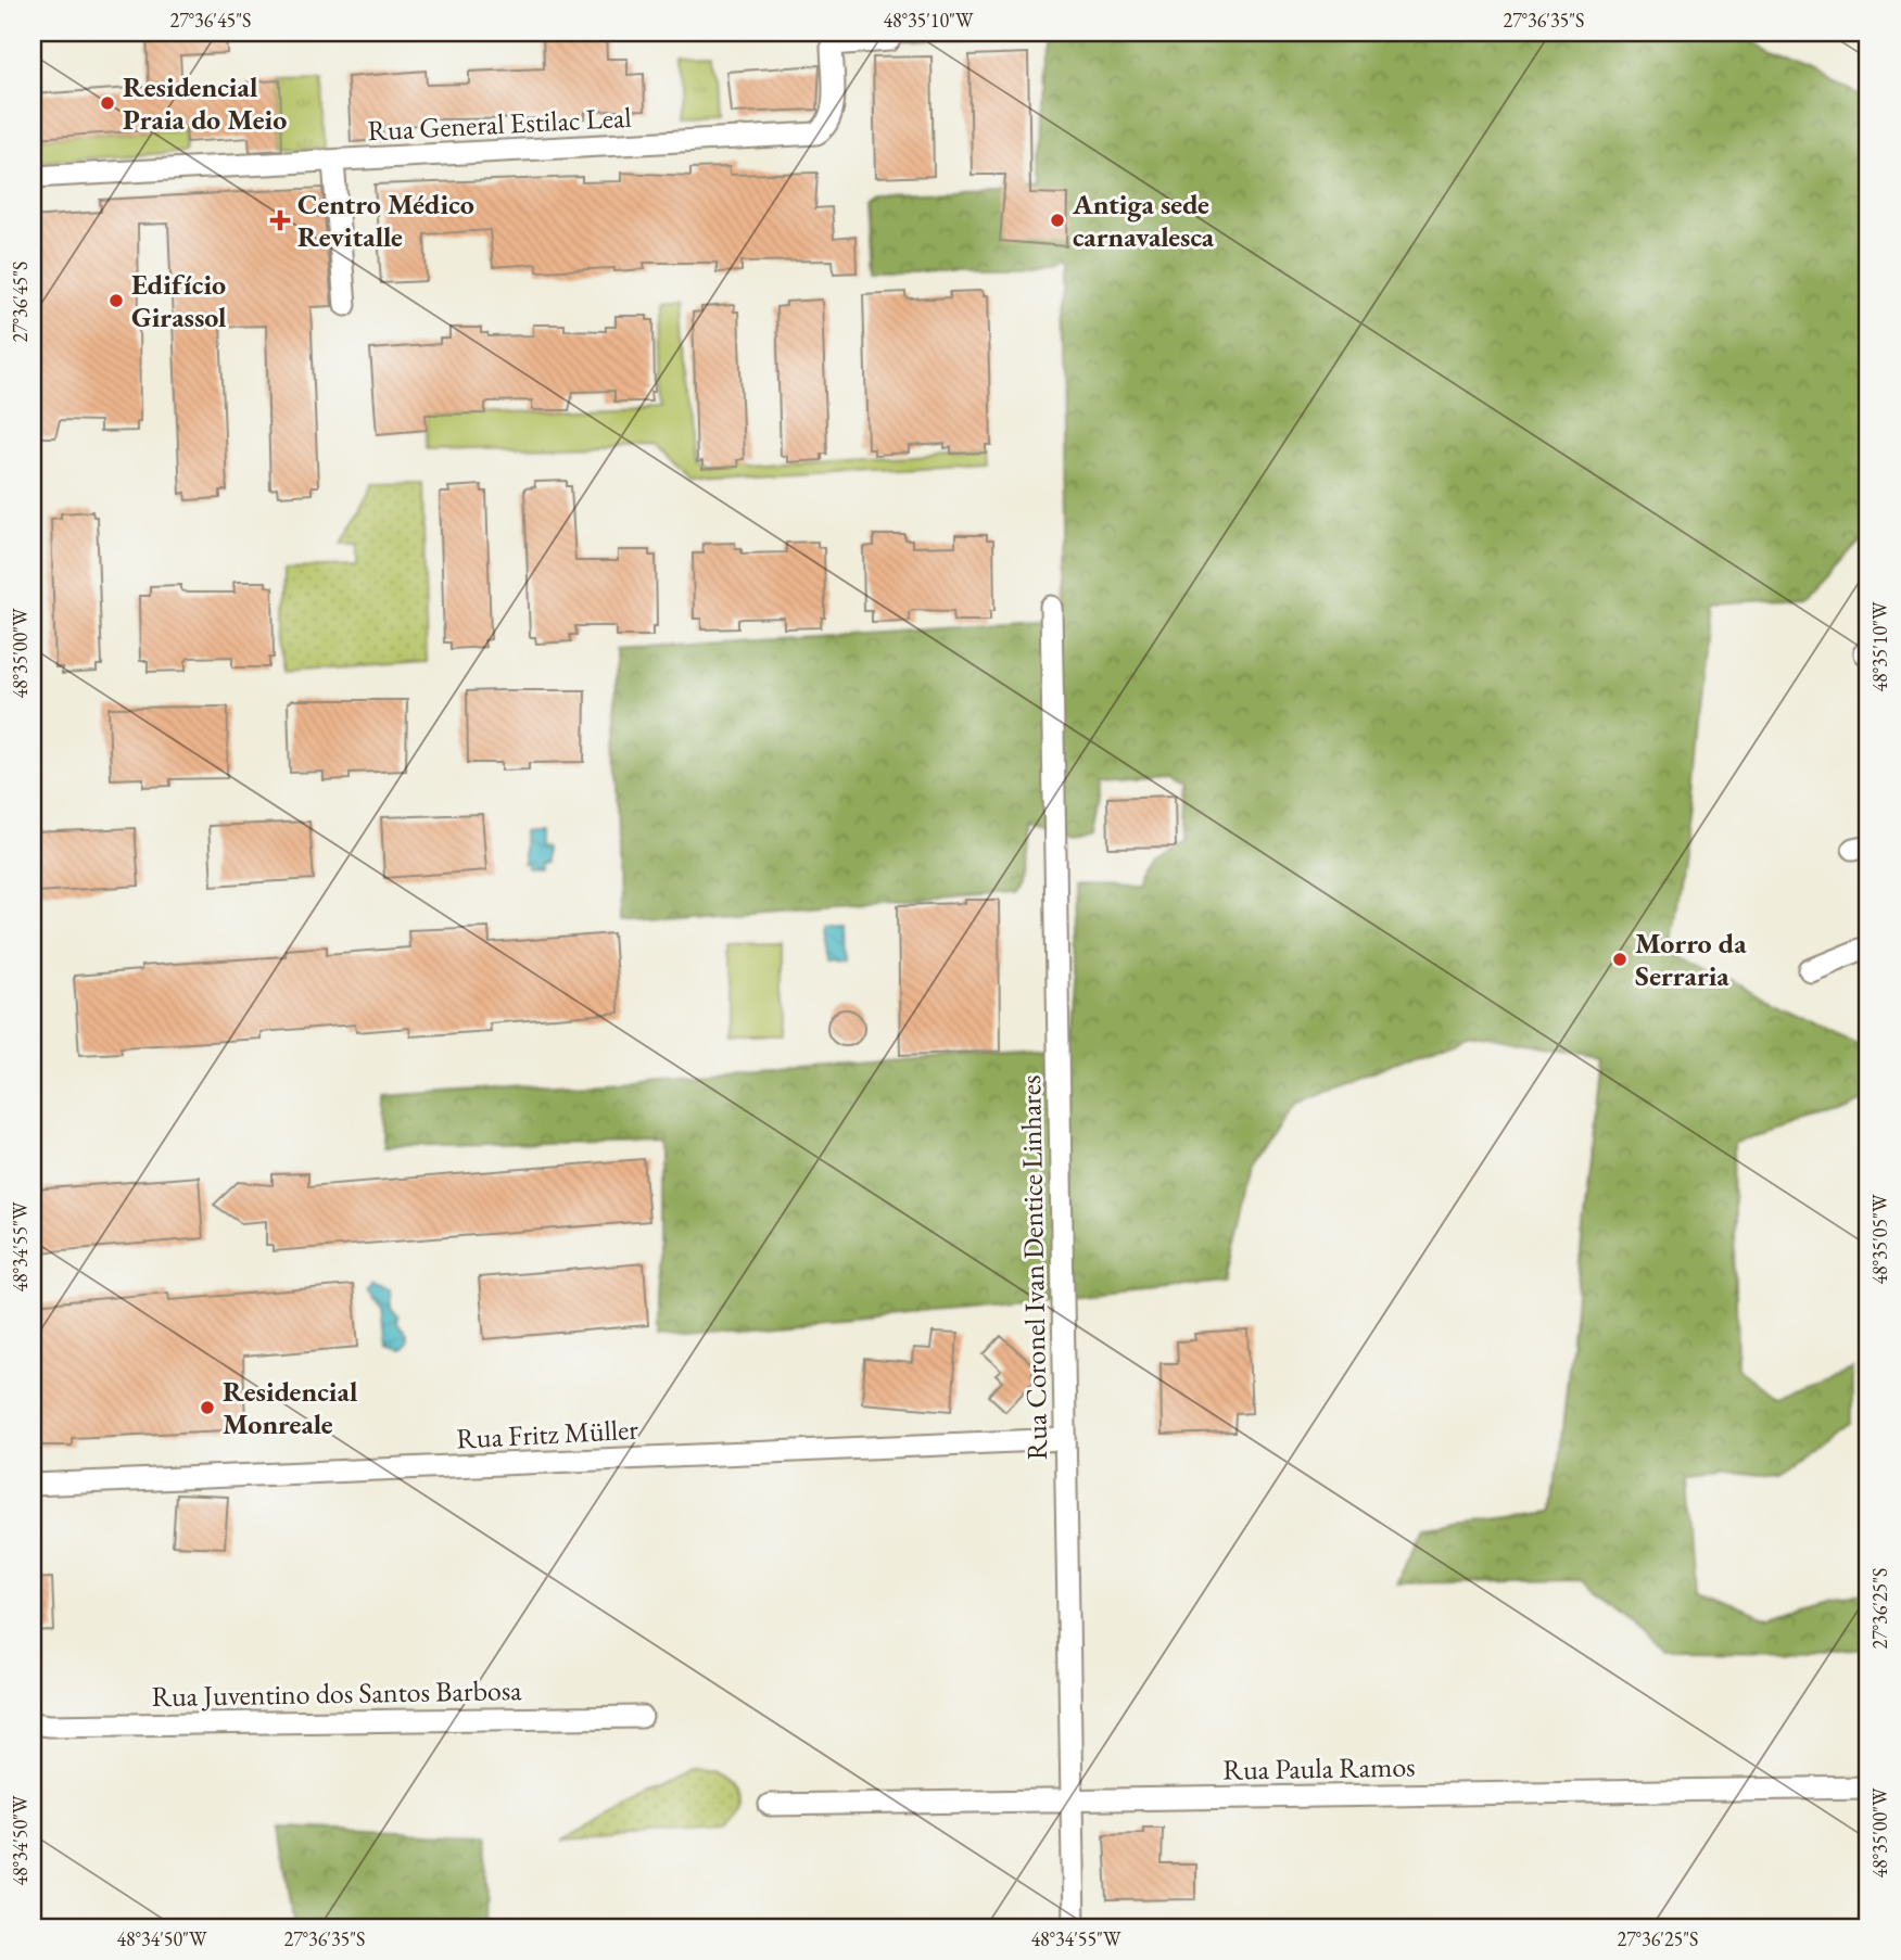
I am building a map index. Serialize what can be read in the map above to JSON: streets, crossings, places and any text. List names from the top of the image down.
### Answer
{
  "streets": {
    "street": [
      "Rua General Estilac Leal",
      "Rua Coronel Ivan Dentice Linhares",
      "Rua Fritz Müller",
      "Rua Juventino dos Santos Barbosa",
      "Rua Paula Ramos"
    ]
  },
  "crossings": [
    ["Rua Coronel Ivan Dentice Linhares", "Rua Fritz Müller"],
    ["Rua Coronel Ivan Dentice Linhares", "Rua Paula Ramos"]
  ],
  "places": {
    "other": [
      "Residencial Praia do Meio",
      "Antiga sede carnavalesca",
      "Edifício Girassol",
      "Morro da Serraria",
      "Residencial Monreale"
    ],
    "health": ["Centro Médico Revitalle"]
  },
  "coordinates": [
    "27°36'45\"S",
    "48°35'10\"W",
    "27°36'35\"S",
    "48°35'00\"W",
    "48°35'05\"W",
    "48°34'55\"W",
    "27°36'25\"S",
    "48°34'50\"W"
  ]
}
